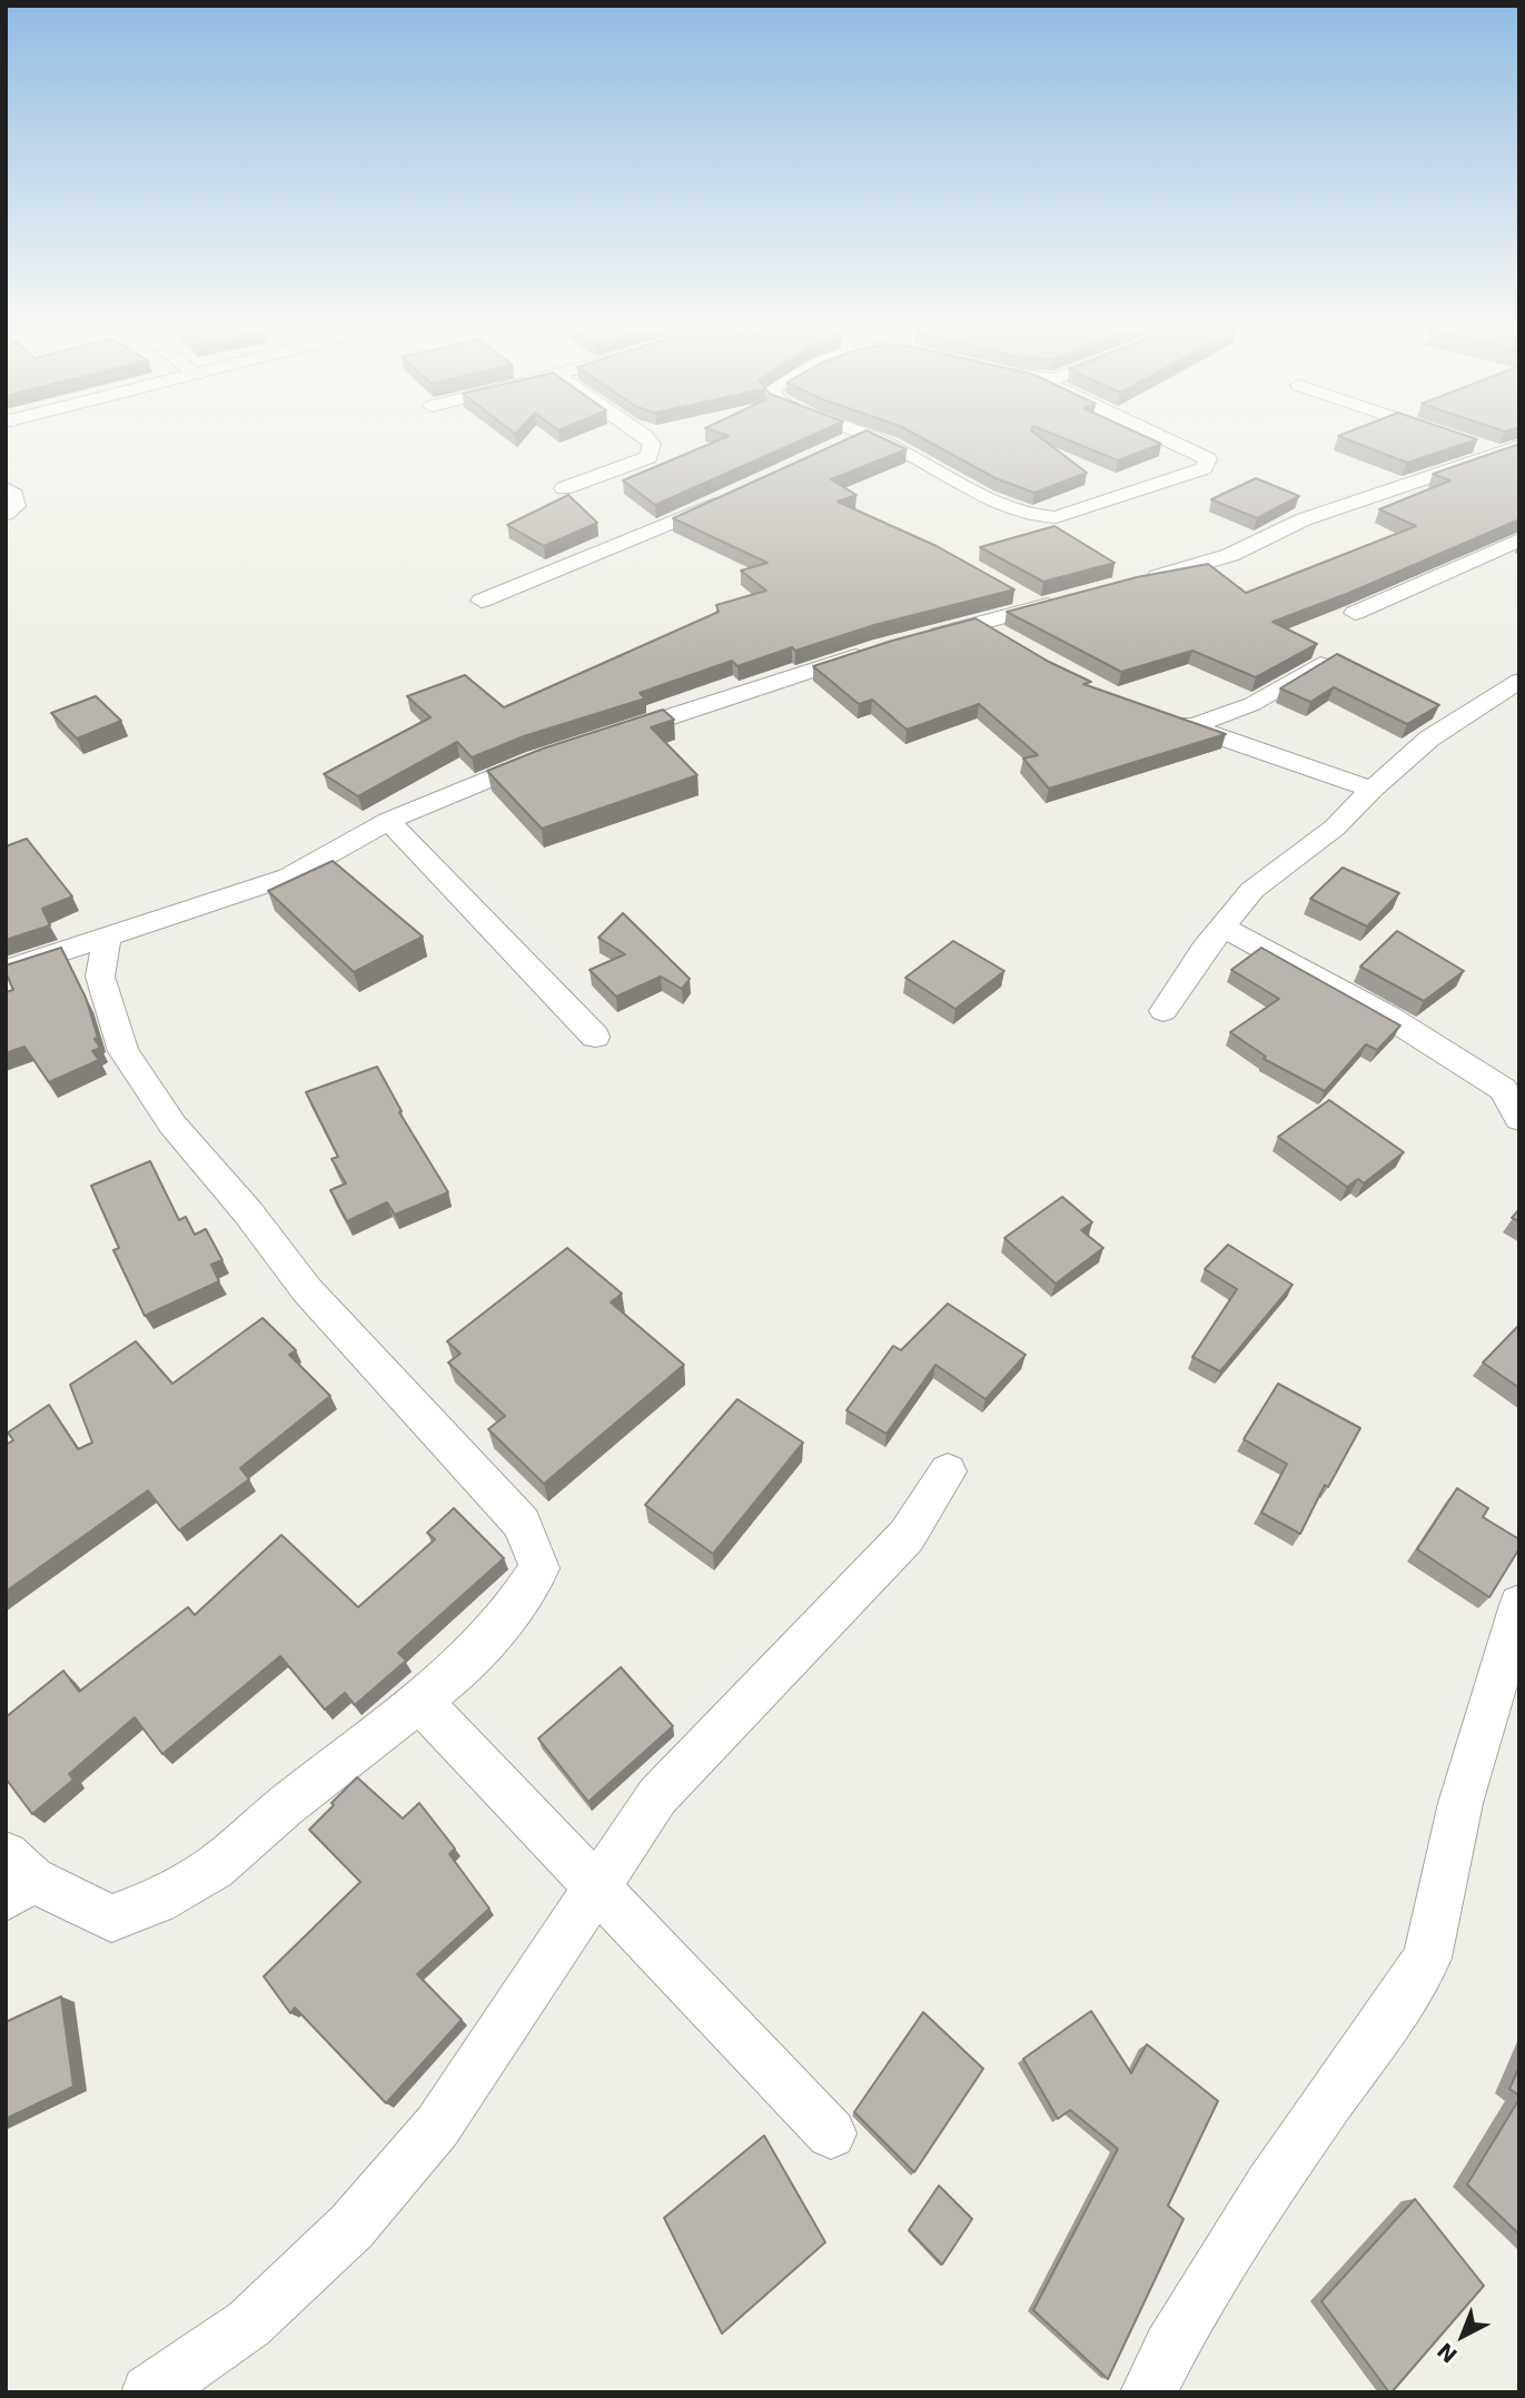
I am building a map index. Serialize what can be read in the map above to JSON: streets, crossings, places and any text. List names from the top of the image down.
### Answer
{
  "north": "bottom left"
}
